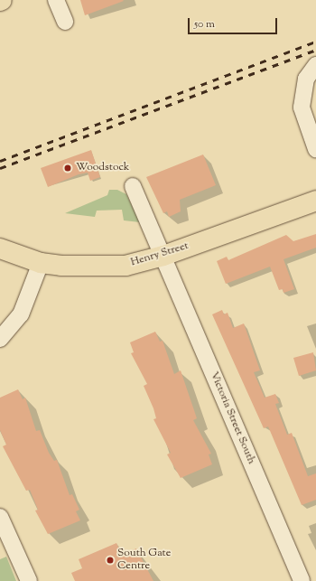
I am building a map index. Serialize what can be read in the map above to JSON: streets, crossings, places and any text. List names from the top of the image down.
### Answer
{
  "streets": {
    "main road": ["Henry Street"],
    "street": ["Victoria Street South"]
  },
  "crossings": [
    ["Henry Street", "Victoria Street South"]
  ],
  "places": ["Woodstock", "South Gate Centre"],
  "scale_bar": "50 m"
}
